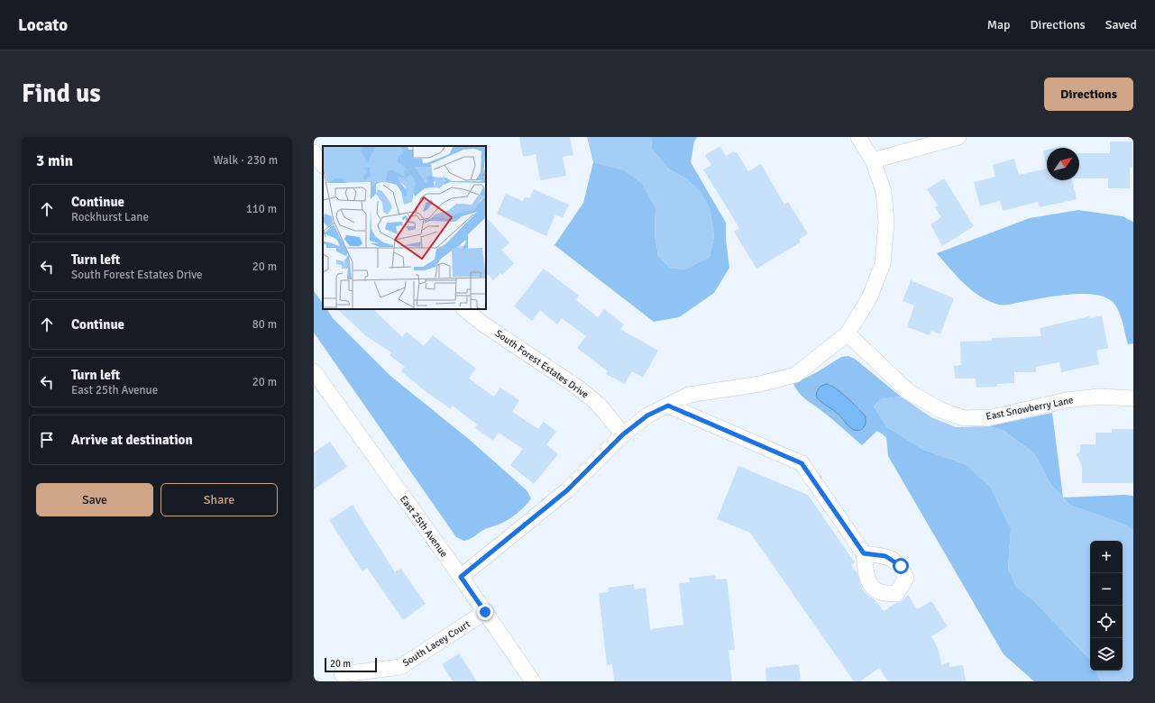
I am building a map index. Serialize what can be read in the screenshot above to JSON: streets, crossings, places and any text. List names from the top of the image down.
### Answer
{
  "streets": {
    "street": [
      "South Forest Estates Drive",
      "East Snowberry Lane",
      "East 25th Avenue",
      "South Lacey Court"
    ]
  },
  "crossings": [
    ["East 25th Avenue", "South Lacey Court"]
  ],
  "scale_bar": "20 m",
  "north": "top right",
  "page": {
    "header": "Locato",
    "nav": ["Map", "Directions", "Saved"],
    "buttons": [
      "Directions",
      ["Save", "Share"]
    ],
    "title": "Find us",
    "heading": ["3 min", "Walk · 230 m"],
    "list": [
      ["Continue", "Rockhurst Lane", "110 m"],
      ["Turn left", "South Forest Estates Drive", "20 m"],
      ["Continue", "80 m"],
      ["Turn left", "East 25th Avenue", "20 m"],
      "Arrive at destination"
    ],
    "map_buttons": ["+", "−"],
    "scale": "20 m"
  }
}
